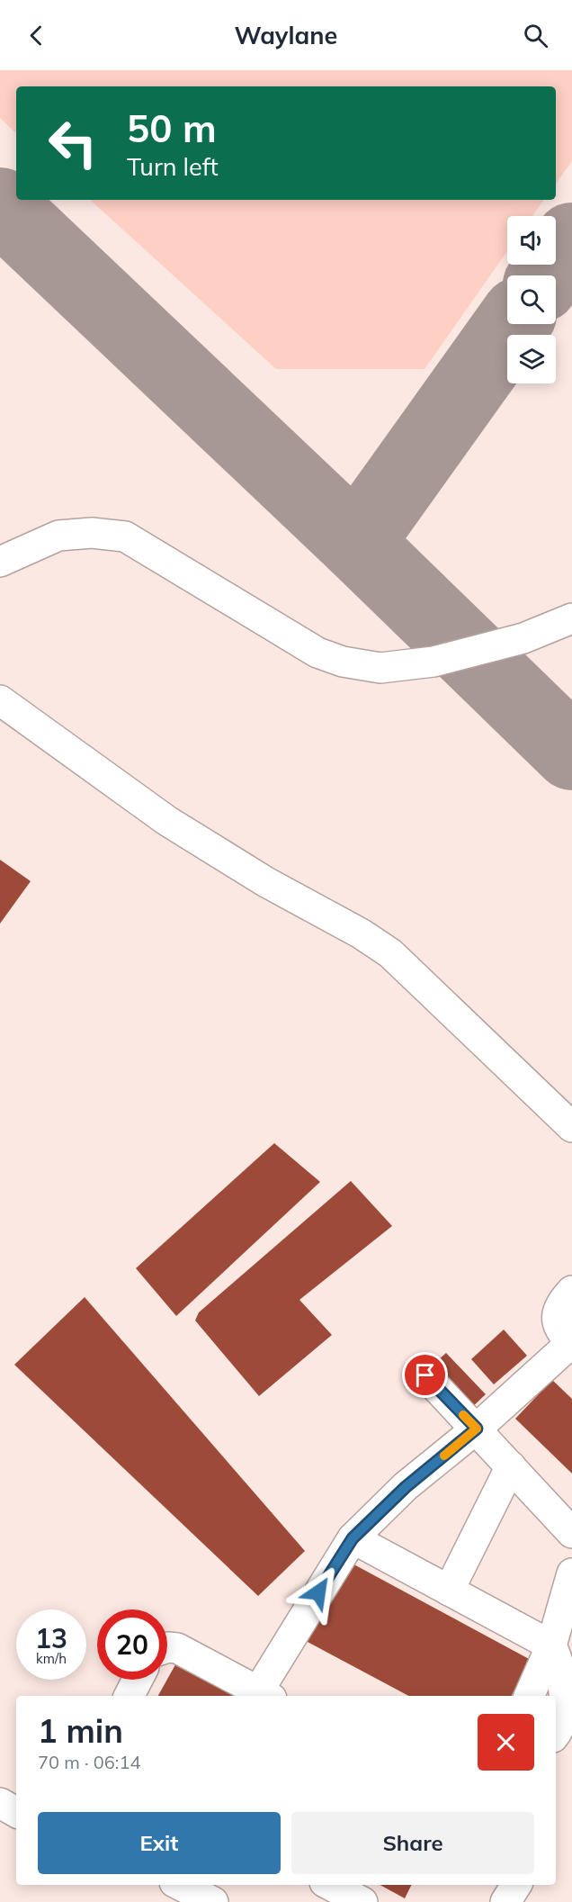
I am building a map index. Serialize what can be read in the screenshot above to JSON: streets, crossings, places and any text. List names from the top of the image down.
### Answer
{
  "page": {
    "header": "Waylane",
    "turn": ["50 m", "Turn left"],
    "speed": "13 km/h",
    "limit": "20",
    "heading": ["1 min", "70 m · 06:14"],
    "buttons": ["Exit", "Share"]
  }
}
